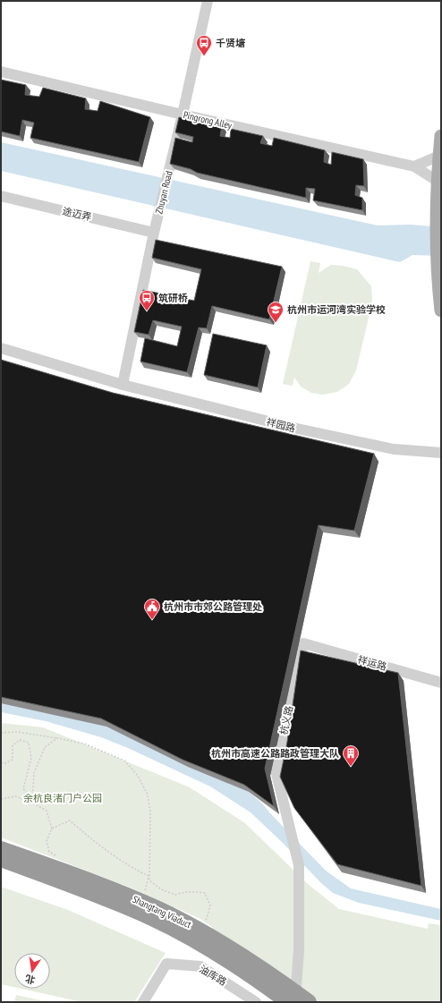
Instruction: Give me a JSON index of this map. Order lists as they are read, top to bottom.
{
  "streets": {
    "highway": ["Shangtang Viaduct"],
    "street": [
      "Pingrong Alley",
      "Zhuyan Road",
      "途迈弄",
      "祥园路",
      "祥运路",
      "杭义路",
      "油库路"
    ]
  },
  "crossings": [
    ["Pingrong Alley", "Zhuyan Road"],
    ["Zhuyan Road", "途迈弄"],
    ["Zhuyan Road", "祥园路"],
    ["祥运路", "杭义路"]
  ],
  "parks": ["余杭良渚门户公园"],
  "places": {
    "bus stop": ["千贤塘", "筑研桥"],
    "school or university": ["杭州市运河湾实验学校"],
    "public building": ["杭州市市郊公路管理处"],
    "building": ["杭州市高速公路路政管理大队"]
  },
  "north": "bottom"
}
